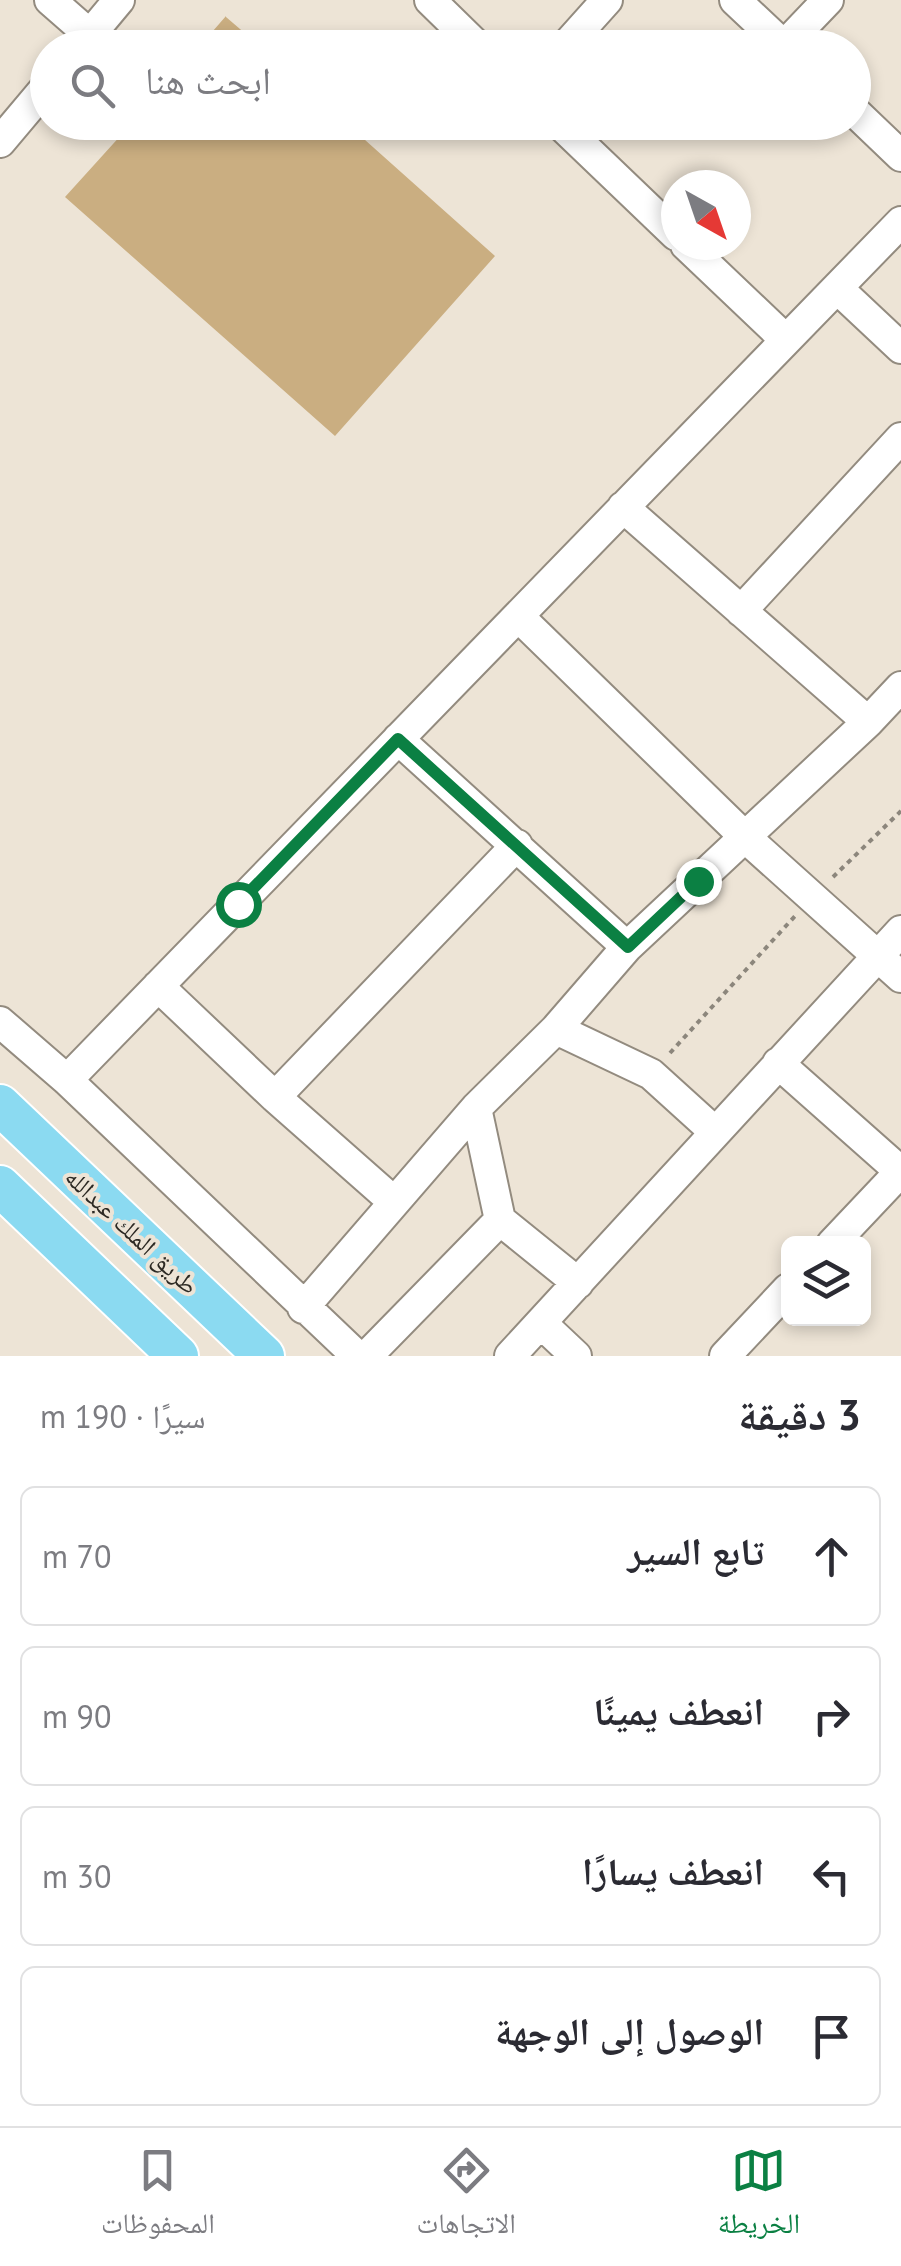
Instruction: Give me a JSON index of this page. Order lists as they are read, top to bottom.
{
  "streets": {
    "main road": ["طريق الملك عبدالله"]
  },
  "north": "bottom right",
  "page": {
    "search": "ابحث هنا",
    "heading": ["3 دقيقة", "سيرًا · 190 m"],
    "list": [
      ["تابع السير", "70 m"],
      ["انعطف يمينًا", "90 m"],
      ["انعطف يسارًا", "30 m"],
      "الوصول إلى الوجهة"
    ],
    "nav": ["الخريطة", "الاتجاهات", "المحفوظات"]
  }
}
